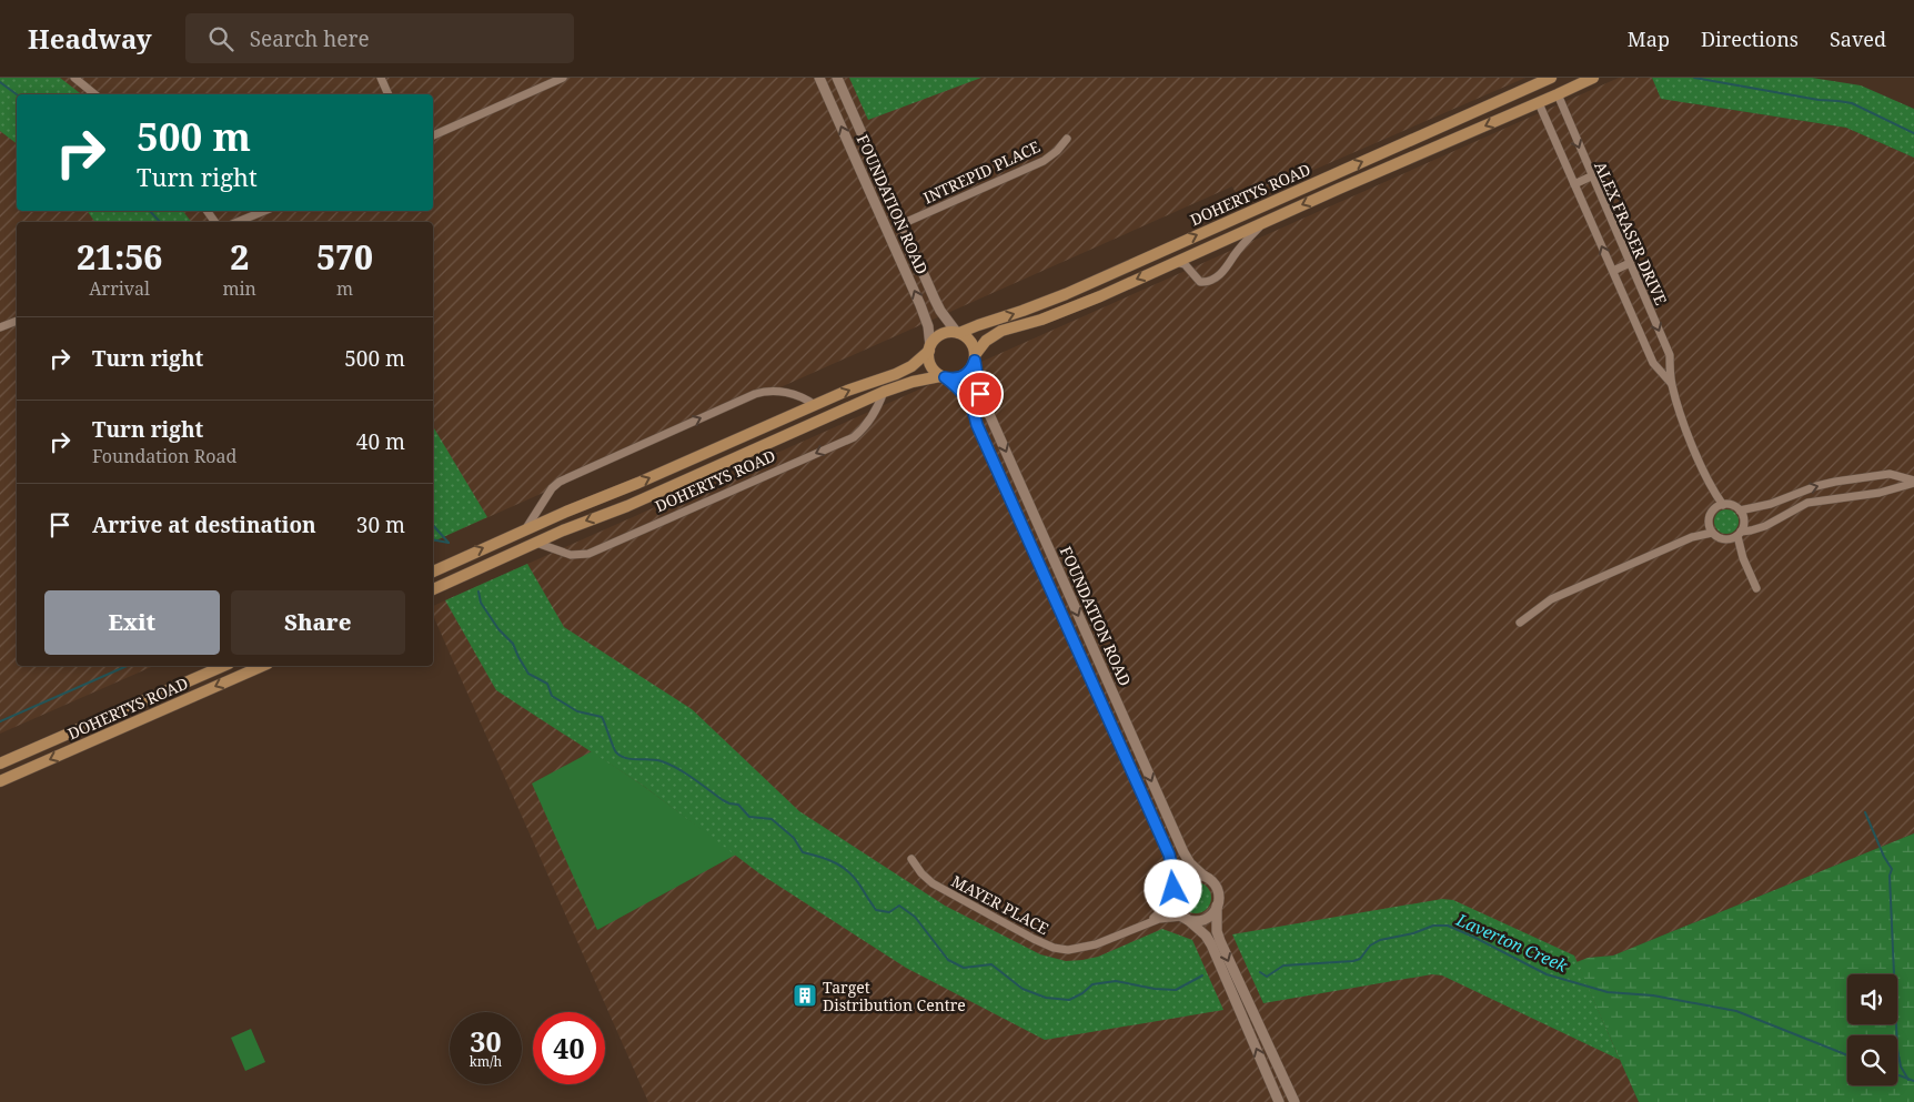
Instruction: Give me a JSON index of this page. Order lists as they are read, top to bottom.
{
  "streets": {
    "main road": ["DOHERTYS ROAD"],
    "street": [
      "INTREPID PLACE",
      "FOUNDATION ROAD",
      "ALEX FRASER DRIVE",
      "MAYER PLACE"
    ]
  },
  "crossings": [
    ["INTREPID PLACE", "FOUNDATION ROAD"],
    ["DOHERTYS ROAD", "FOUNDATION ROAD"],
    ["DOHERTYS ROAD", "ALEX FRASER DRIVE"],
    ["FOUNDATION ROAD", "MAYER PLACE"]
  ],
  "water": ["Laverton Creek"],
  "places": {
    "building": ["Target Distribution Centre"]
  },
  "page": {
    "header": "Headway",
    "search": "Search here",
    "nav": ["Map", "Directions", "Saved"],
    "turn": ["500 m", "Turn right"],
    "eta": [
      "21:56",
      "Arrival",
      "2",
      "min",
      "570",
      "m"
    ],
    "list": [
      {
        "name": "Turn right",
        "value": "500 m"
      },
      {
        "name": "Turn right",
        "note": "Foundation Road",
        "value": "40 m"
      },
      {
        "name": "Arrive at destination",
        "value": "30 m"
      }
    ],
    "buttons": ["Exit", "Share"],
    "speed": "30 km/h",
    "limit": "40"
  }
}
